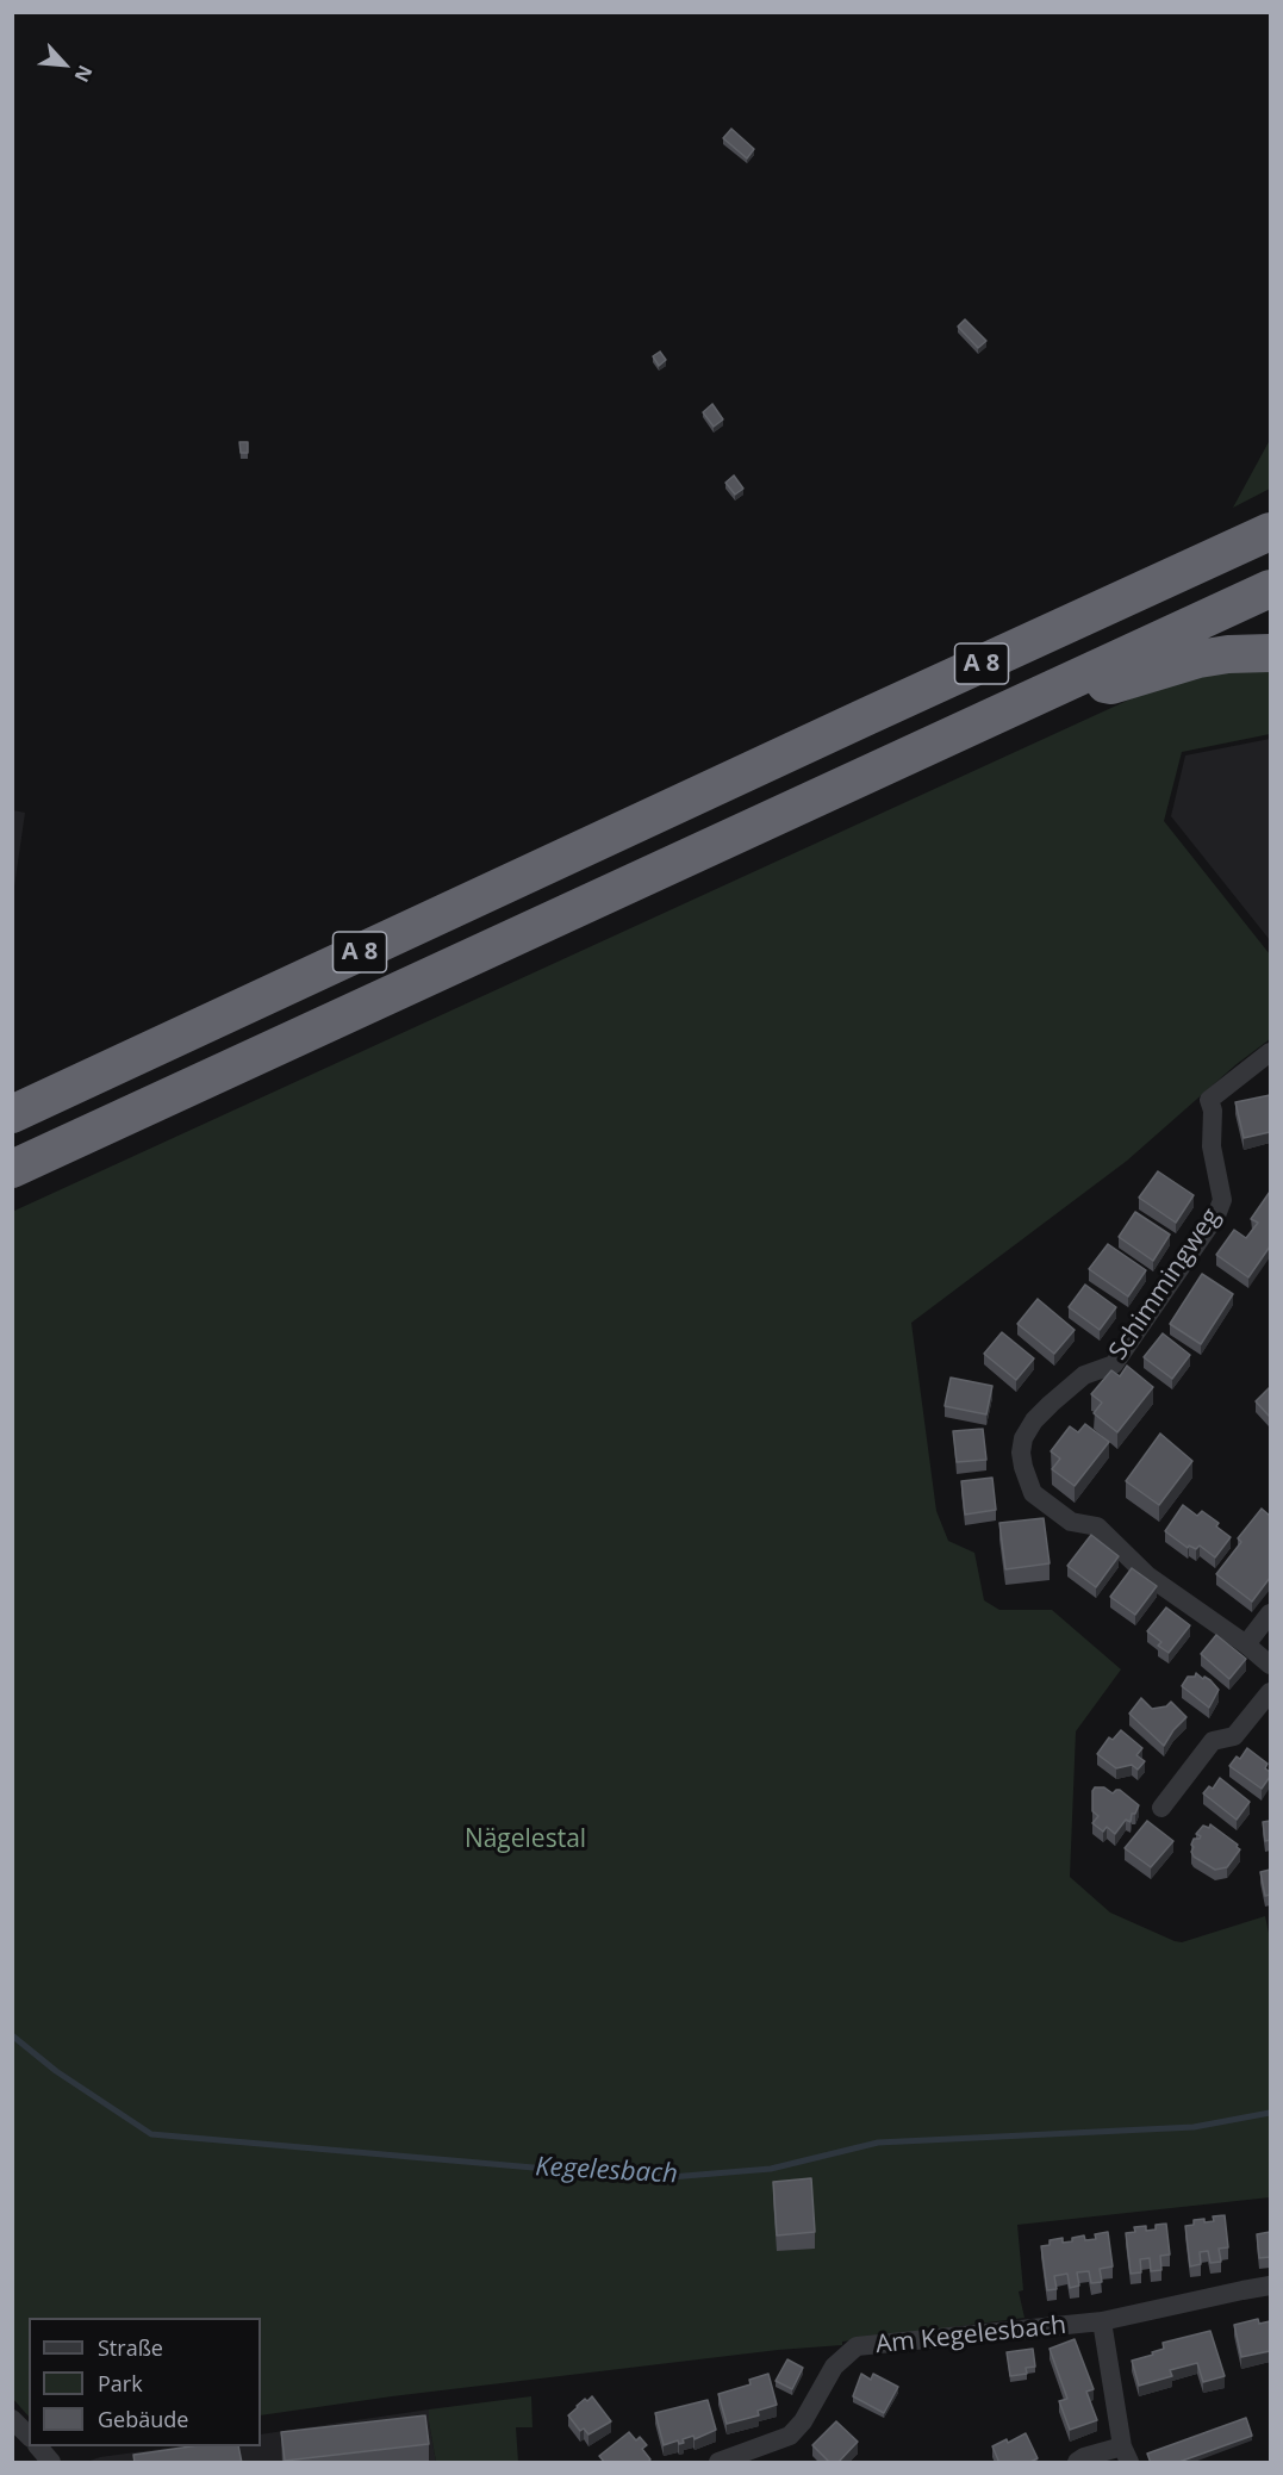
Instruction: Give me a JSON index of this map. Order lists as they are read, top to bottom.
{
  "streets": {
    "highway": ["A 8"],
    "street": ["Schimmingweg", "Am Kegelesbach"]
  },
  "water": ["Kegelesbach"],
  "parks": ["Nägelestal"],
  "legend": ["Straße", "Park", "Gebäude"],
  "north": "bottom right"
}
